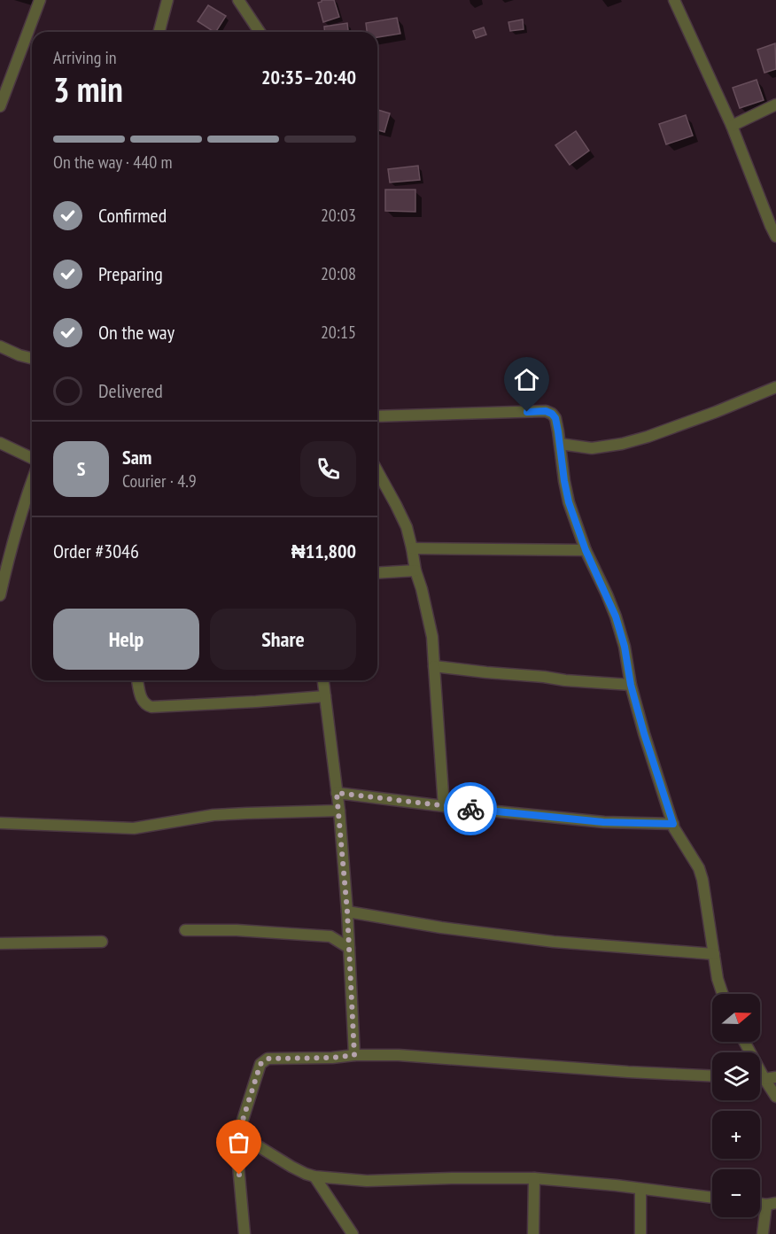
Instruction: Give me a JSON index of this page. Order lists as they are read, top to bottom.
{
  "north": "right",
  "page": {
    "heading": ["3 min", "Arriving in", "20:35–20:40"],
    "panel": [
      "Sam",
      "Courier · 4.9",
      "Order #3046",
      "₦11,800"
    ],
    "bar": "On the way · 440 m",
    "list": [
      ["Confirmed", "20:03"],
      ["Preparing", "20:08"],
      ["On the way", "20:15"],
      "Delivered"
    ],
    "round": "S",
    "buttons": ["Help", "Share"],
    "map_buttons": ["+", "−"]
  }
}
